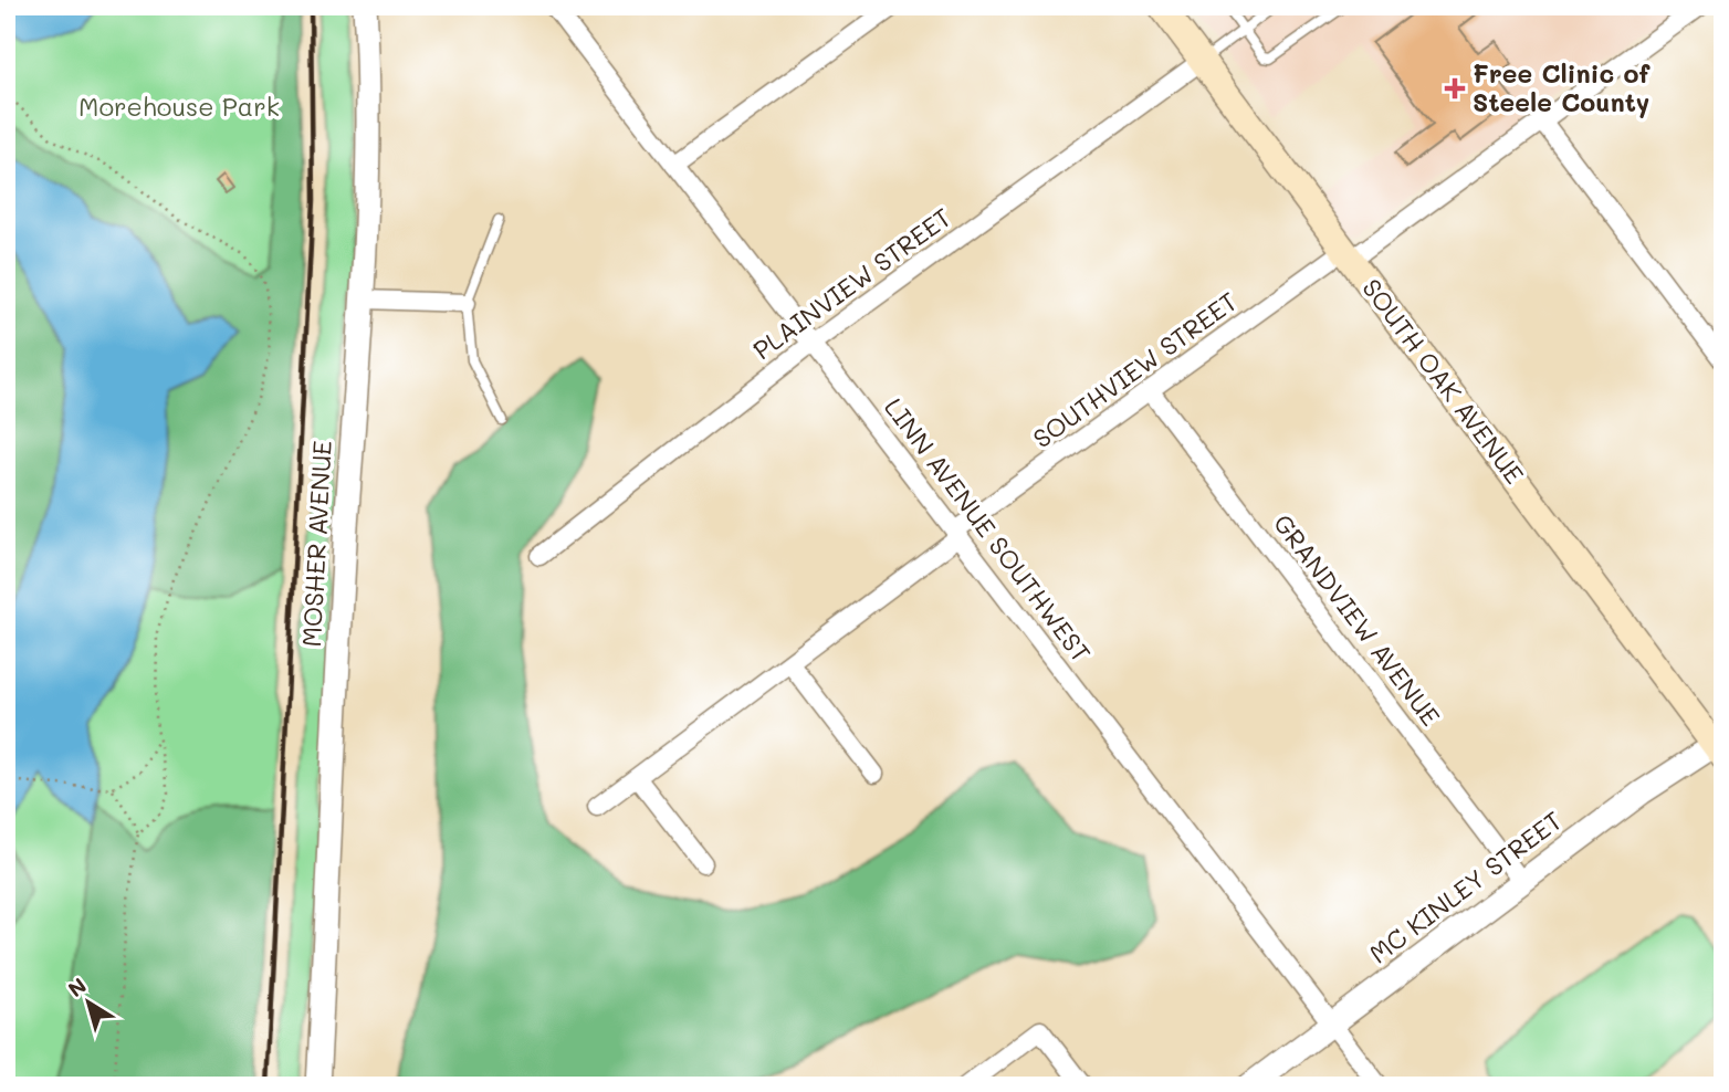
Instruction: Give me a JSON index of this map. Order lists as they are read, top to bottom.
{
  "streets": {
    "main road": ["SOUTH OAK AVENUE"],
    "street": [
      "PLAINVIEW STREET",
      "SOUTHVIEW STREET",
      "LINN AVENUE SOUTHWEST",
      "MOSHER AVENUE",
      "GRANDVIEW AVENUE",
      "MC KINLEY STREET"
    ]
  },
  "crossings": [
    ["PLAINVIEW STREET", "SOUTH OAK AVENUE"],
    ["PLAINVIEW STREET", "LINN AVENUE SOUTHWEST"],
    ["SOUTHVIEW STREET", "SOUTH OAK AVENUE"],
    ["SOUTHVIEW STREET", "LINN AVENUE SOUTHWEST"],
    ["SOUTHVIEW STREET", "GRANDVIEW AVENUE"],
    ["SOUTH OAK AVENUE", "MC KINLEY STREET"],
    ["LINN AVENUE SOUTHWEST", "MC KINLEY STREET"],
    ["GRANDVIEW AVENUE", "MC KINLEY STREET"]
  ],
  "parks": ["Morehouse Park"],
  "places": {
    "health": ["Free Clinic of Steele County"]
  },
  "north": "top left"
}
